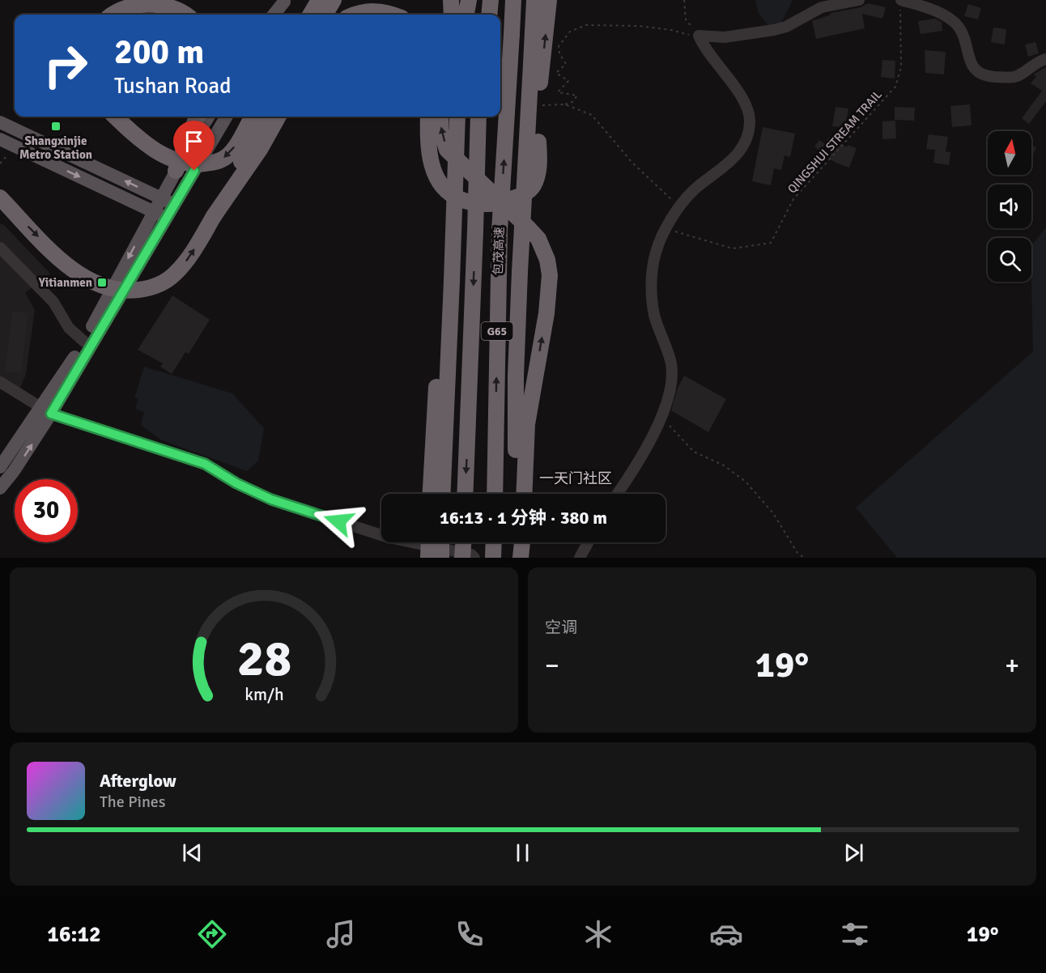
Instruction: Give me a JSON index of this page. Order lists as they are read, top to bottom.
{
  "streets": {
    "highway": ["包茂高速", "G65"],
    "path": ["QINGSHUI STREAM TRAIL"]
  },
  "districts": ["一天门社区"],
  "places": {
    "transit": ["Shangxinjie Metro Station", "Yitianmen"]
  },
  "north": "top",
  "page": {
    "turn": ["200 m", "Tushan Road"],
    "limit": "30",
    "trip": "16:13 · 1 分钟 · 380 m",
    "tile": "空调",
    "heat": ["−", "19°", "+"],
    "song": ["Afterglow", "The Pines"],
    "tabs": ["16:12", "19°"],
    "gauge": ["28", "km/h"]
  }
}
